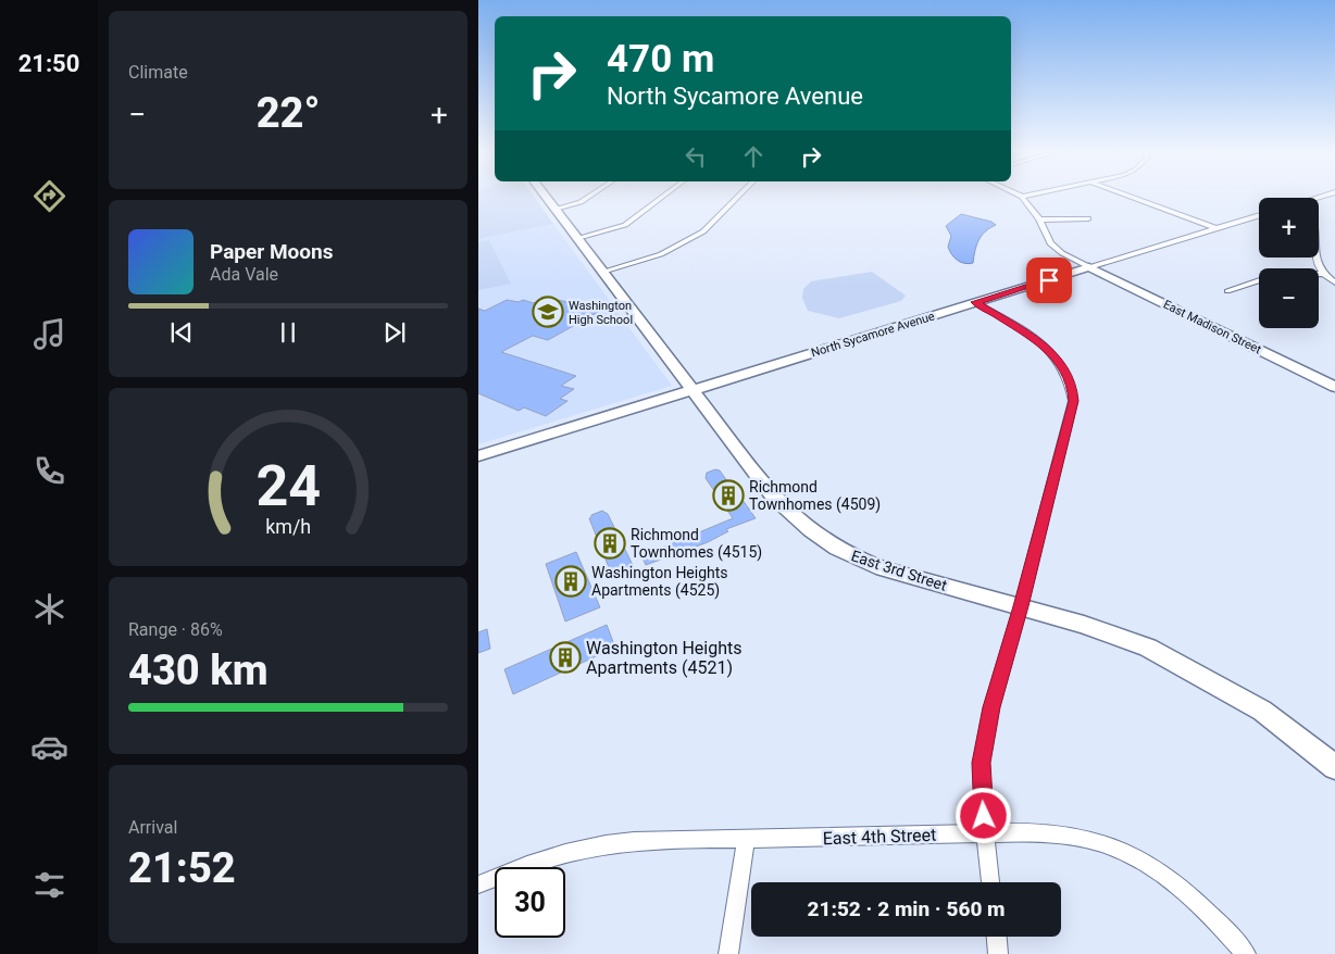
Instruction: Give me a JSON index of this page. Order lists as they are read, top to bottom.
{
  "streets": {
    "street": [
      "East Madison Street",
      "North Sycamore Avenue",
      "East 3rd Street",
      "East 4th Street"
    ]
  },
  "crossings": [
    ["East Madison Street", "North Sycamore Avenue"],
    ["North Sycamore Avenue", "East 3rd Street"]
  ],
  "places": {
    "school or university": ["Washington High School"],
    "building": [
      "Richmond Townhomes (4509)",
      "Richmond Townhomes (4515)",
      "Washington Heights Apartments (4525)",
      "Washington Heights Apartments (4521)"
    ]
  },
  "page": {
    "tabs": "21:50",
    "tile": [
      "Climate",
      ["Range · 86%", "430 km"],
      ["Arrival", "21:52"]
    ],
    "turn": ["470 m", "North Sycamore Avenue"],
    "heat": ["−", "22°", "+"],
    "map_buttons": ["+", "−"],
    "song": ["Paper Moons", "Ada Vale"],
    "limit": "30",
    "trip": "21:52 · 2 min · 560 m",
    "gauge": ["24", "km/h"]
  }
}
